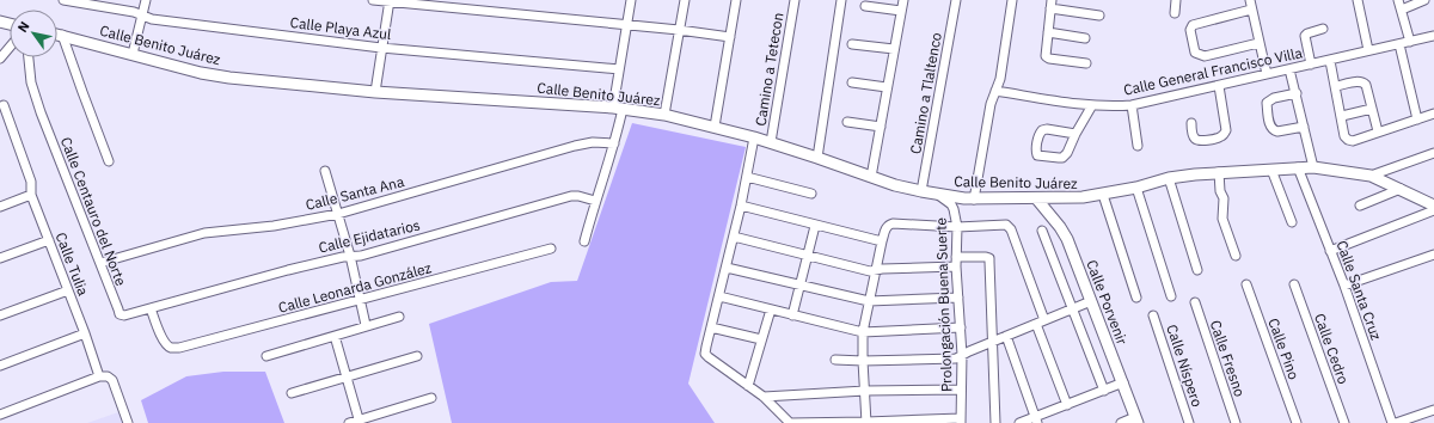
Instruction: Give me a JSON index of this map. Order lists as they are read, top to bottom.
{
  "streets": {
    "street": [
      "Calle Playa Azul",
      "Calle Benito Juárez",
      "Camino a Tetecon",
      "Calle General Francisco Villa",
      "Camino a Tlaltenco",
      "Calle Santa Ana",
      "Calle Centauro del Norte",
      "Calle Ejidatarios",
      "Calle Tulia",
      "Calle Leonarda González",
      "Calle Santa Cruz",
      "Calle Porvenir",
      "Prolongación Buena Suerte",
      "Calle Pino",
      "Calle Cedro",
      "Calle Fresno",
      "Calle Níspero"
    ]
  },
  "crossings": [
    ["Calle Benito Juárez", "Camino a Tetecon"],
    ["Calle Benito Juárez", "Camino a Tlaltenco"],
    ["Calle Benito Juárez", "Calle Santa Cruz"],
    ["Calle Benito Juárez", "Calle Porvenir"],
    ["Calle Benito Juárez", "Prolongación Buena Suerte"],
    ["Calle Santa Ana", "Calle Centauro del Norte"],
    ["Calle Centauro del Norte", "Calle Ejidatarios"],
    ["Calle Centauro del Norte", "Calle Leonarda González"],
    ["Calle Ejidatarios", "Calle Leonarda González"]
  ],
  "north": "top left"
}
